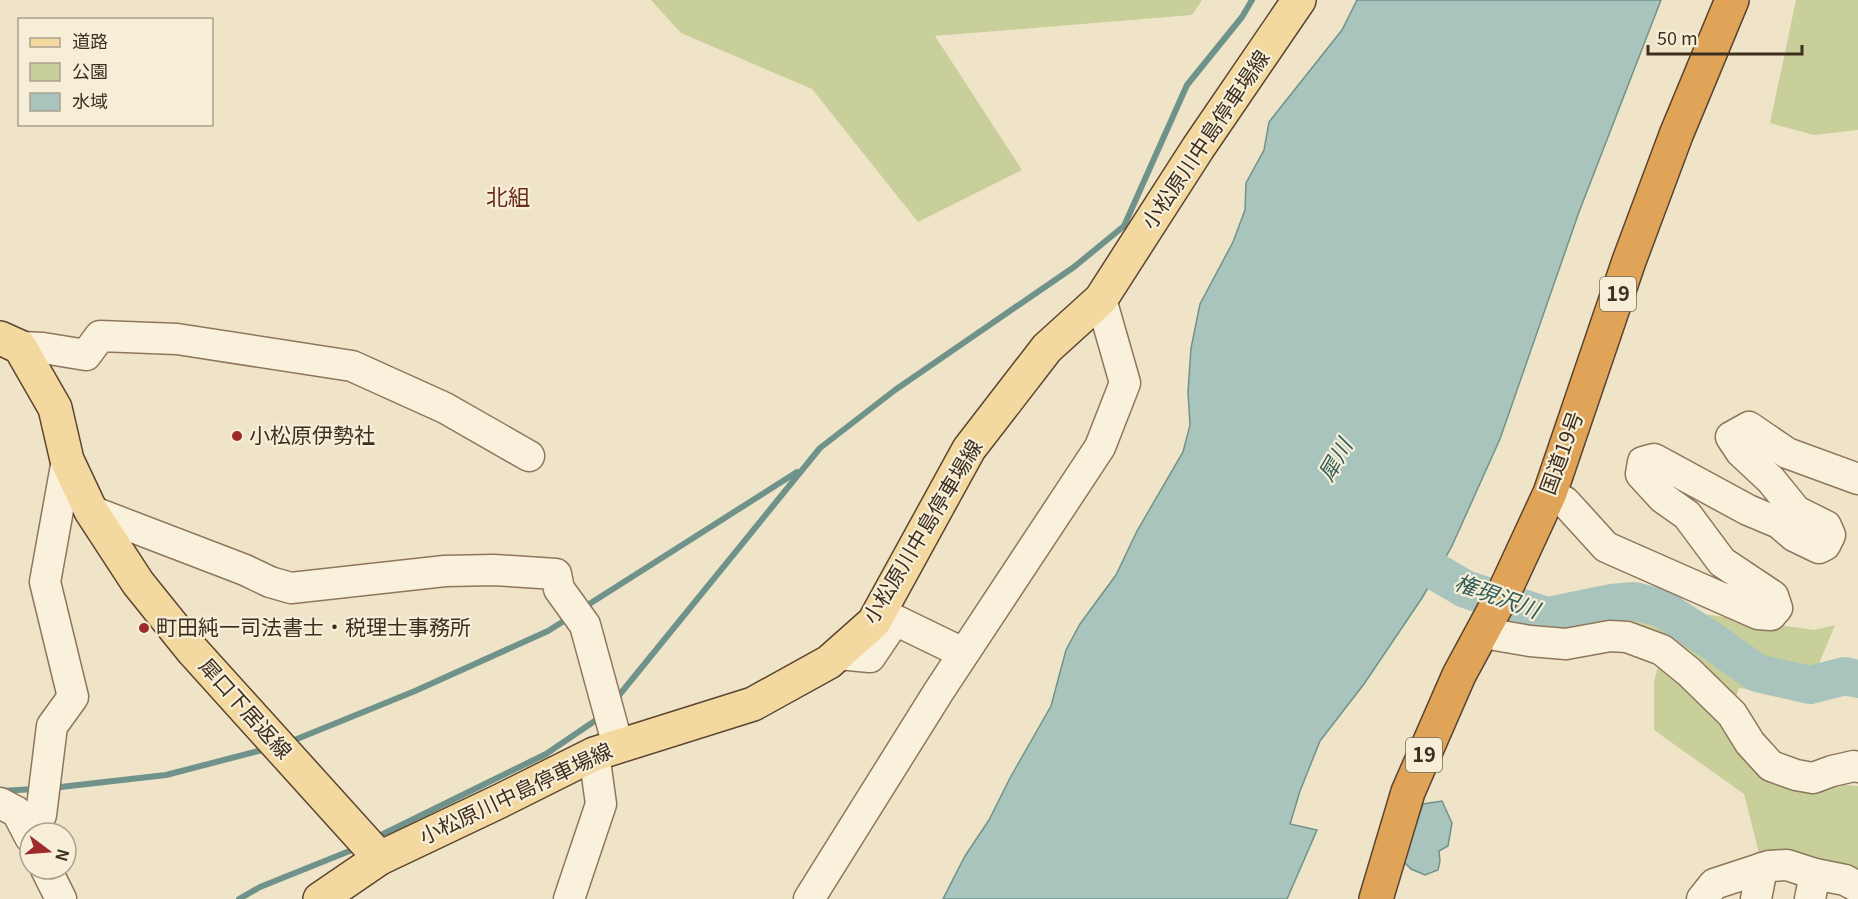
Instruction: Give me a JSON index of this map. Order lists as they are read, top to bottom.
{
  "streets": {
    "highway": ["19", "国道19号"],
    "main road": ["小松原川中島停車場線", "犀口下居返線"]
  },
  "crossings": [
    ["小松原川中島停車場線", "犀口下居返線"]
  ],
  "districts": ["北組"],
  "water": ["犀川", "権現沢川"],
  "places": ["小松原伊勢社", "町田純一司法書士・税理士事務所"],
  "legend": ["道路", "公園", "水域"],
  "scale_bar": "50 m",
  "north": "right"
}
